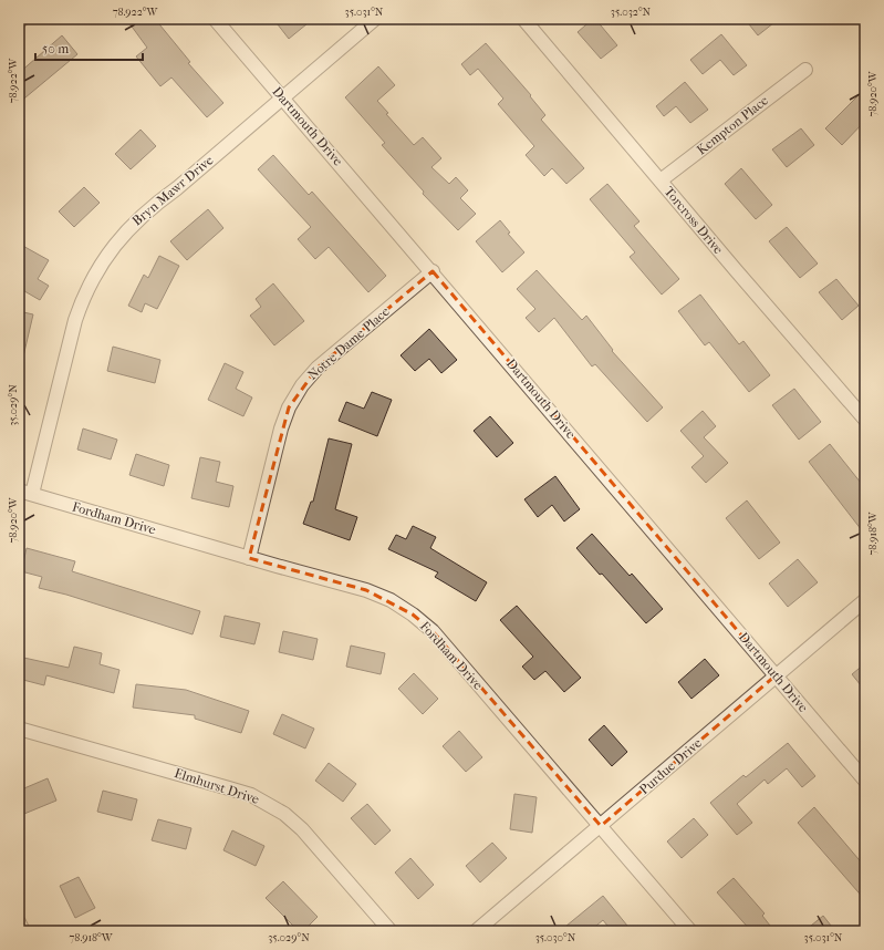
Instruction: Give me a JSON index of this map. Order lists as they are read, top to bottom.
{
  "streets": {
    "street": [
      "Kempton Place",
      "Dartmouth Drive",
      "Bryn Mawr Drive",
      "Torcross Drive",
      "Notre Dame Place",
      "Fordham Drive",
      "Purdue Drive",
      "Elmhurst Drive"
    ]
  },
  "crossings": [
    ["Kempton Place", "Torcross Drive"],
    ["Dartmouth Drive", "Bryn Mawr Drive"],
    ["Dartmouth Drive", "Notre Dame Place"],
    ["Dartmouth Drive", "Purdue Drive"],
    ["Bryn Mawr Drive", "Fordham Drive"],
    ["Notre Dame Place", "Fordham Drive"],
    ["Fordham Drive", "Purdue Drive"]
  ],
  "scale_bar": "50 m",
  "coordinates": [
    "78.922°W",
    "35.031°N",
    "35.032°N",
    "78.920°W",
    "35.029°N",
    "78.918°W",
    "35.030°N"
  ]
}
